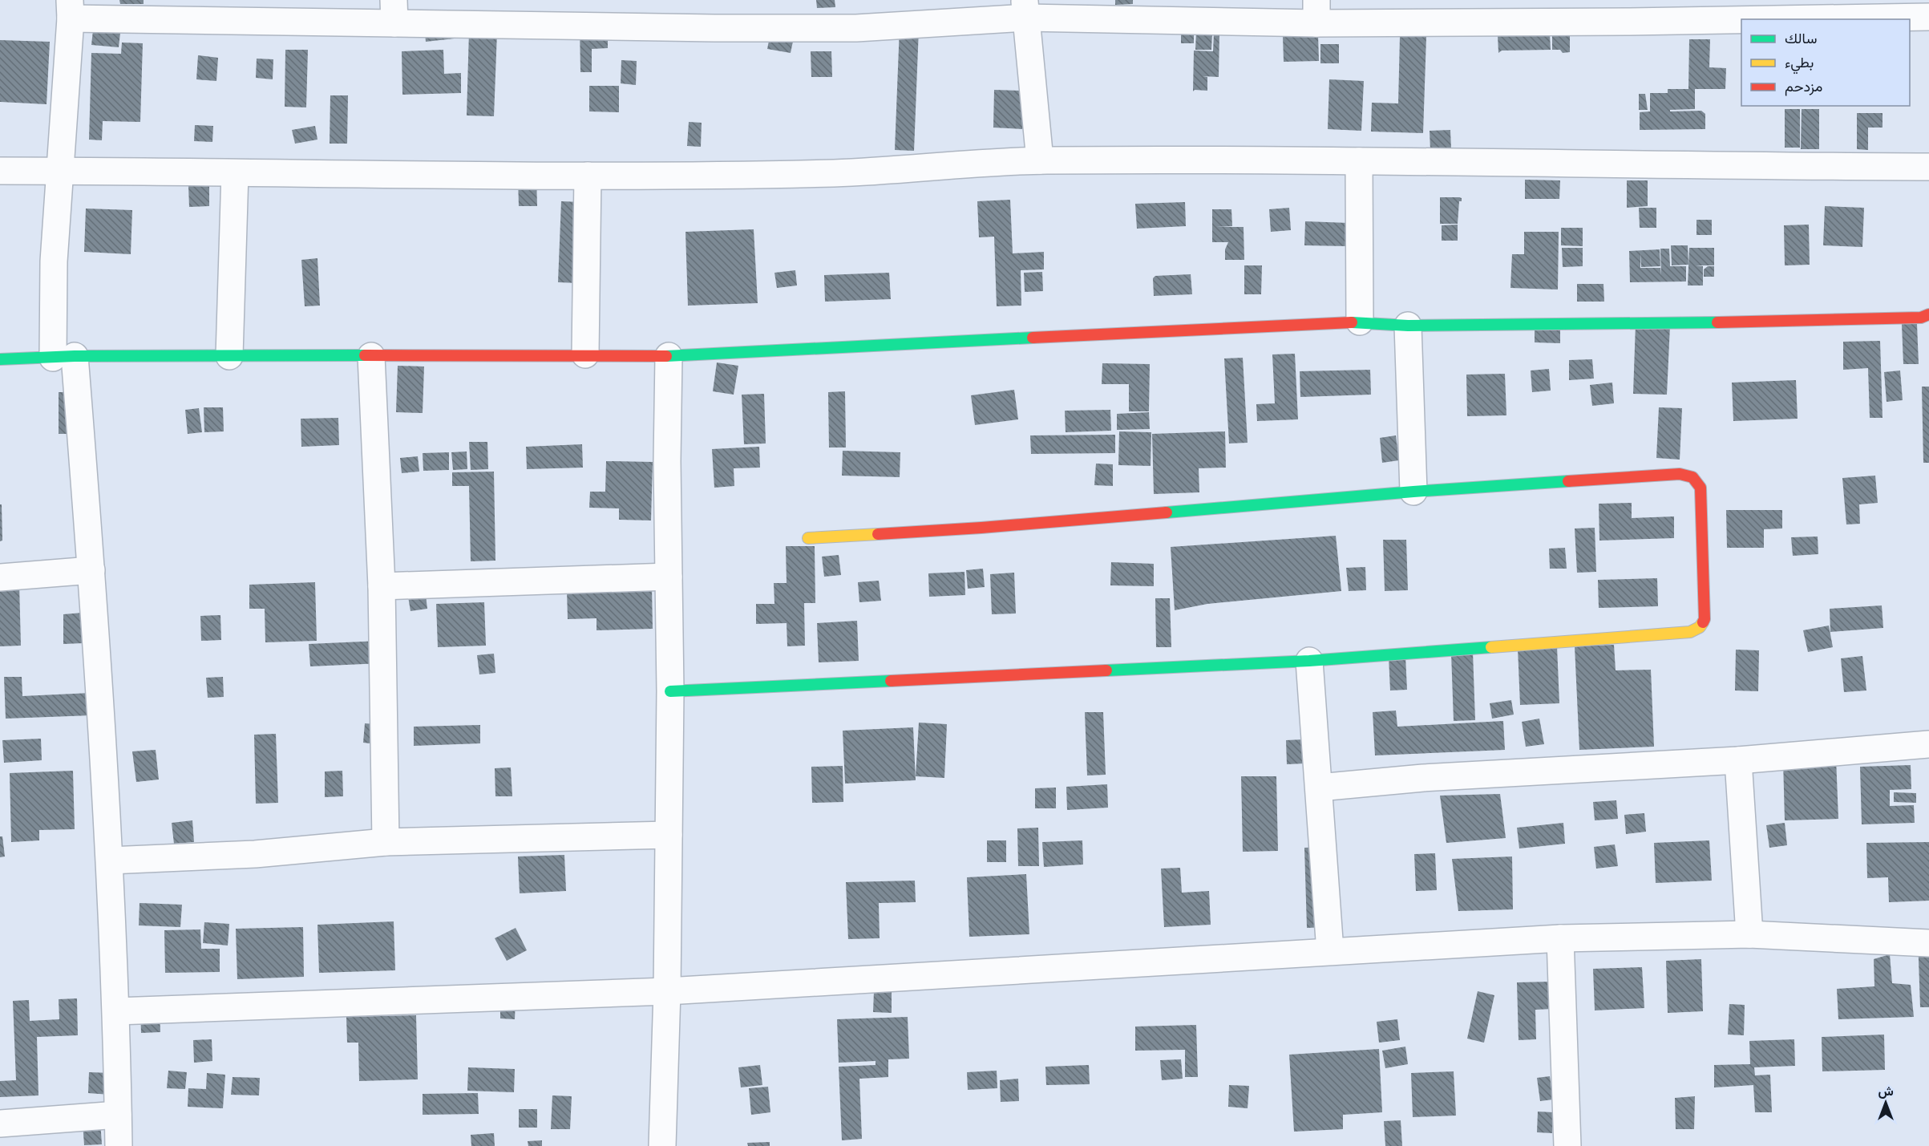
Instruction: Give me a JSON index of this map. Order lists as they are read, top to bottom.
{
  "legend": ["سالك", "بطيء", "مزدحم"],
  "north": "top"
}
